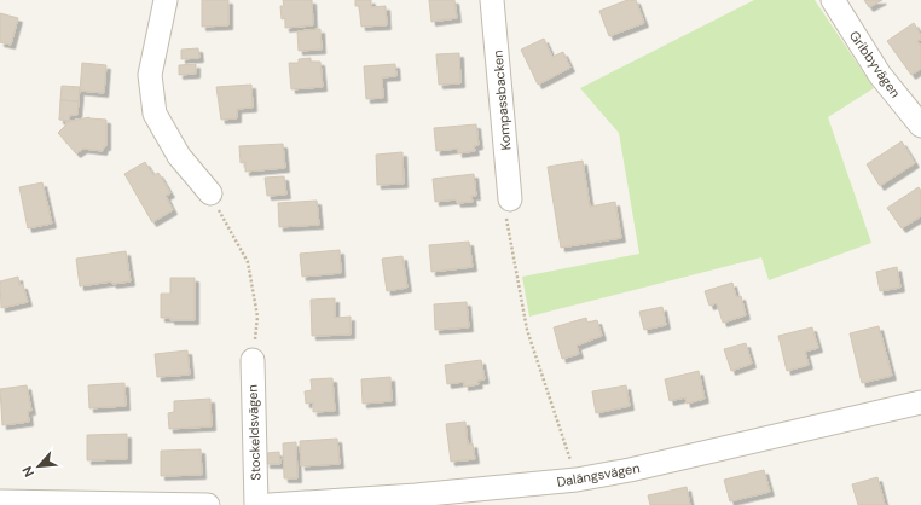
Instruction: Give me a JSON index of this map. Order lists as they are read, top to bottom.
{
  "streets": {
    "street": [
      "Gribbyvägen",
      "Kompassbacken",
      "Stockeldsvägen",
      "Dalängsvägen"
    ]
  },
  "north": "bottom left"
}
